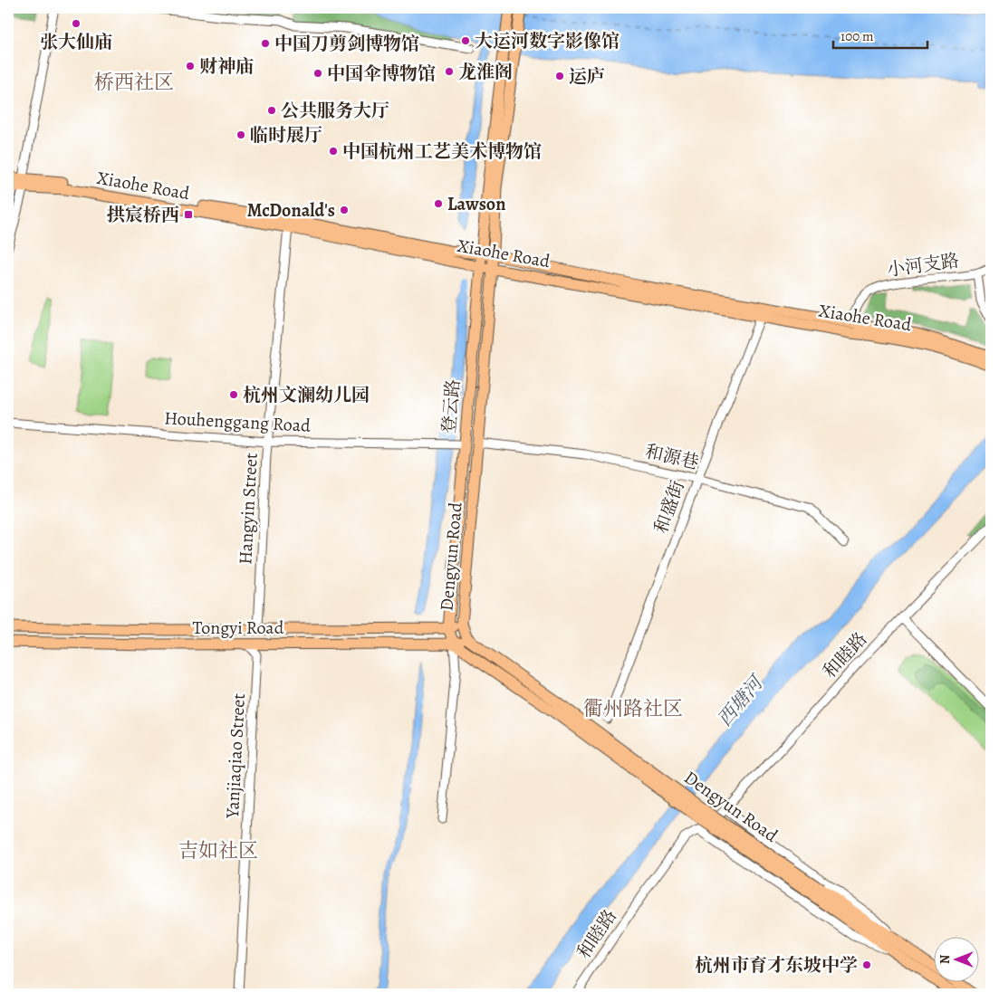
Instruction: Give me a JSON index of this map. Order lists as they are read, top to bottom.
{
  "streets": {
    "main road": [
      "Xiaohe Road",
      "登云路",
      "Dengyun Road",
      "Tongyi Road"
    ],
    "street": [
      "小河支路",
      "Houhenggang Road",
      "和源巷",
      "和盛街",
      "Hangyin Street",
      "和睦路",
      "Yanjiaqiao Street"
    ]
  },
  "crossings": [
    ["Xiaohe Road", "小河支路"],
    ["Xiaohe Road", "登云路"],
    ["Xiaohe Road", "和盛街"],
    ["Xiaohe Road", "Hangyin Street"],
    ["Xiaohe Road", "Dengyun Road"],
    ["登云路", "Houhenggang Road"],
    ["登云路", "Dengyun Road"],
    ["登云路", "Tongyi Road"],
    ["Houhenggang Road", "Hangyin Street"],
    ["和源巷", "和盛街"],
    ["和源巷", "Dengyun Road"],
    ["Hangyin Street", "Tongyi Road"],
    ["Dengyun Road", "Tongyi Road"]
  ],
  "districts": ["桥西社区", "衢州路社区", "吉如社区"],
  "water": ["西塘河"],
  "places": {
    "other": [
      "张大仙庙",
      "大运河数字影像馆",
      "中国刀剪剑博物馆",
      "财神庙",
      "龙淮阁",
      "中国伞博物馆",
      "运庐",
      "公共服务大厅",
      "临时展厅",
      "中国杭州工艺美术博物馆",
      "Lawson",
      "McDonald's",
      "杭州文澜幼儿园",
      "杭州市育才东坡中学"
    ],
    "transit": ["拱宸桥西"]
  },
  "scale_bar": "100 m",
  "north": "left"
}
